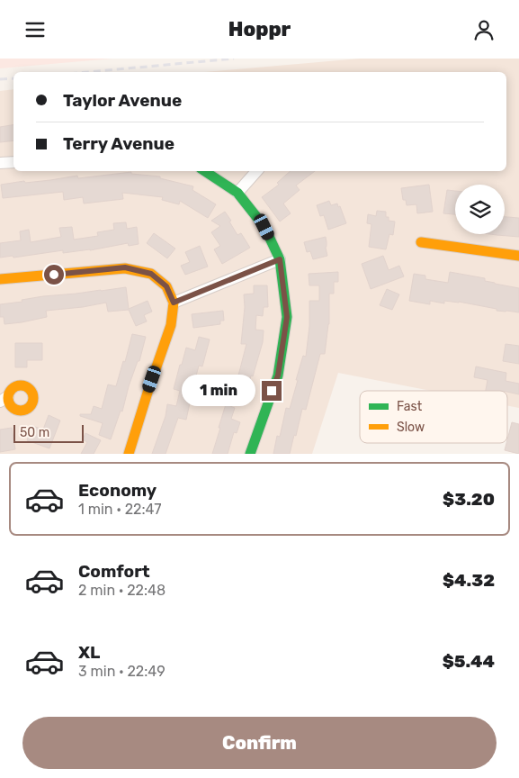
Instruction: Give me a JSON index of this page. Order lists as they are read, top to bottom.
{
  "legend": ["Fast", "Slow"],
  "scale_bar": "50 m",
  "page": {
    "header": "Hoppr",
    "banner": ["Taylor Avenue", "Terry Avenue"],
    "bubble": "1 min",
    "scale": "50 m",
    "list": [
      {
        "name": "Economy",
        "note": "1 min · 22:47",
        "value": "$3.20"
      },
      {
        "name": "Comfort",
        "note": "2 min · 22:48",
        "value": "$4.32"
      },
      {
        "name": "XL",
        "note": "3 min · 22:49",
        "value": "$5.44"
      }
    ],
    "buttons": "Confirm"
  }
}
